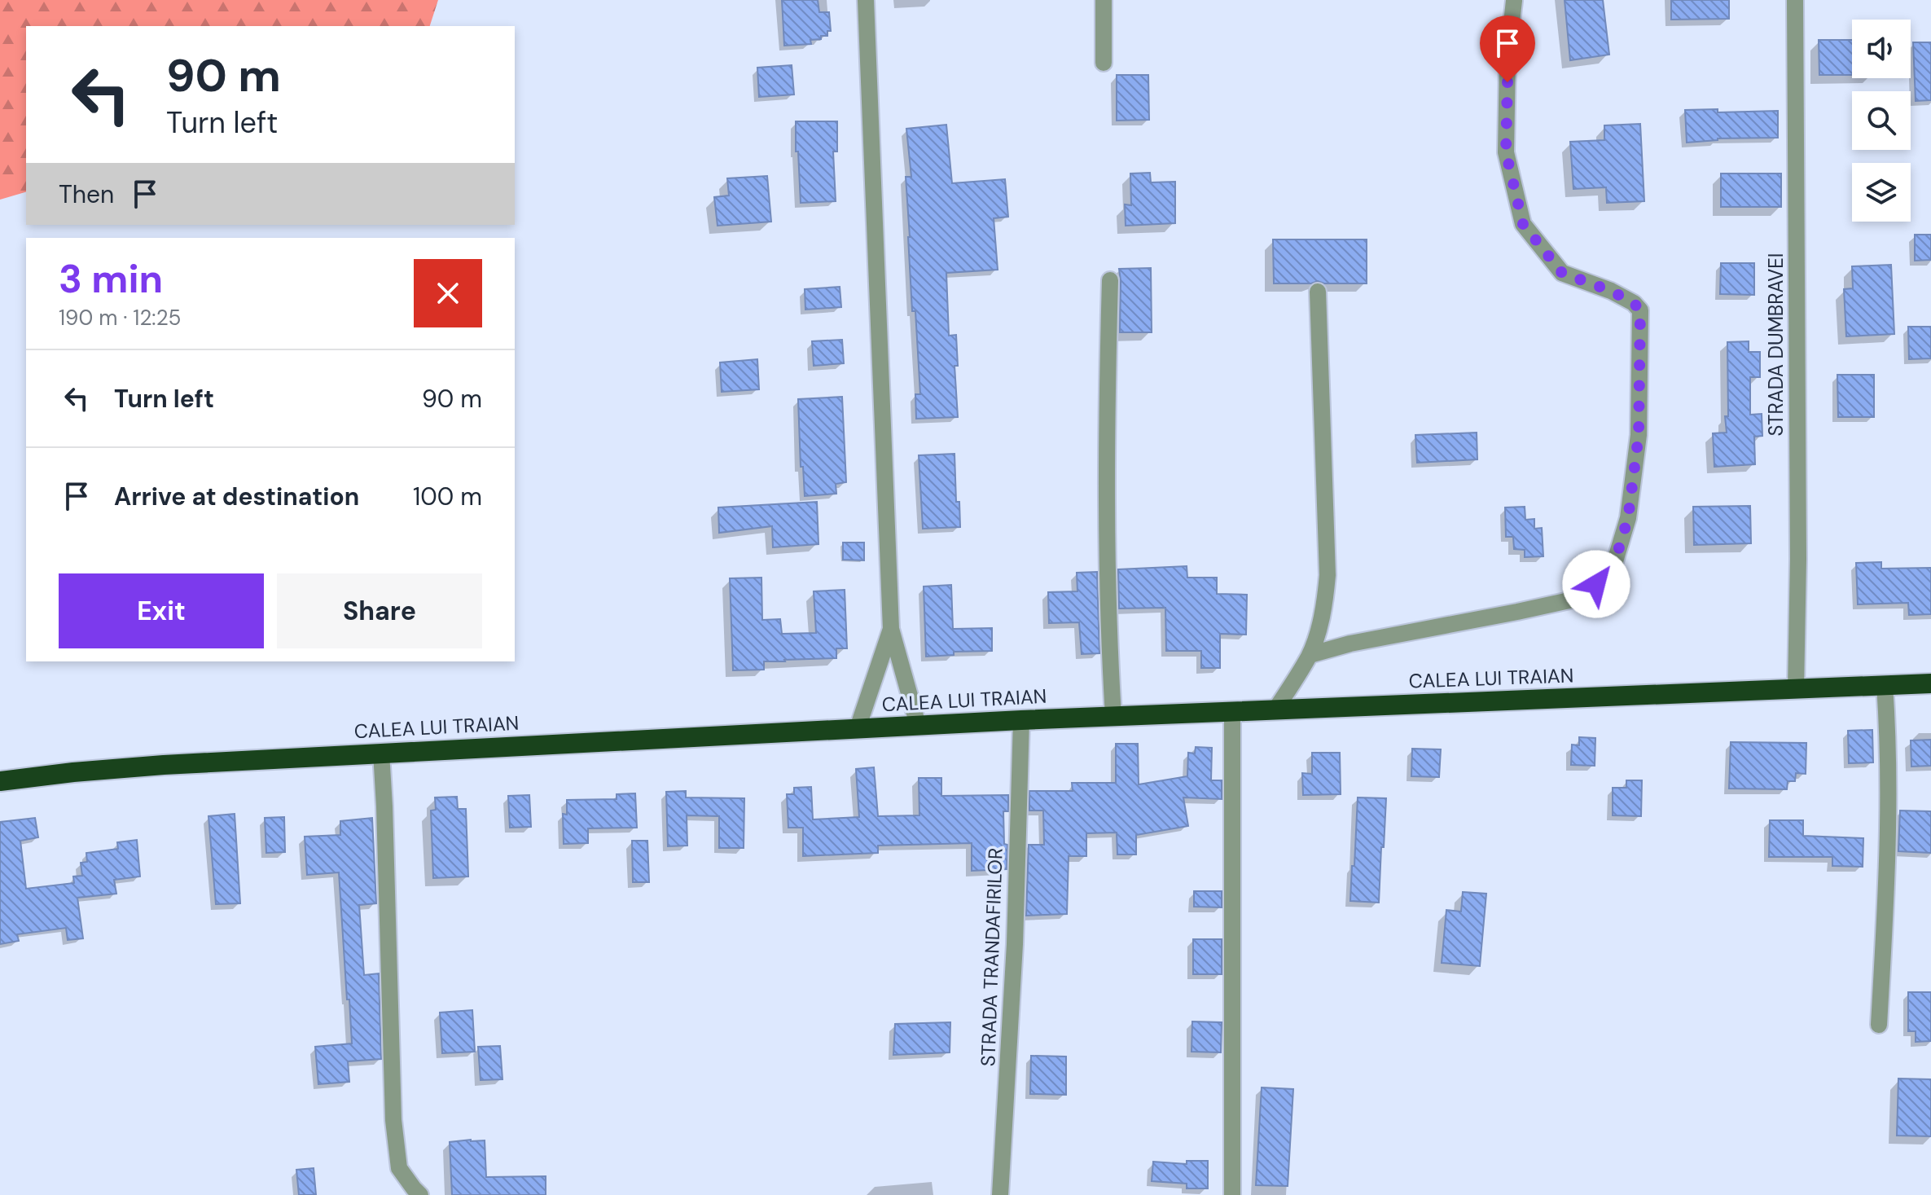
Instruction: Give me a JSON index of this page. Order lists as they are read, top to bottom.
{
  "streets": {
    "highway": ["CALEA LUI TRAIAN"],
    "street": ["STRADA DUMBRAVEI", "STRADA TRANDAFIRILOR"]
  },
  "crossings": [
    ["STRADA DUMBRAVEI", "CALEA LUI TRAIAN"],
    ["CALEA LUI TRAIAN", "STRADA TRANDAFIRILOR"]
  ],
  "page": {
    "turn": ["90 m", "Turn left"],
    "then": "Then",
    "heading": ["3 min", "190 m · 12:25"],
    "list": [
      {
        "name": "Turn left",
        "value": "90 m"
      },
      {
        "name": "Arrive at destination",
        "value": "100 m"
      }
    ],
    "buttons": ["Exit", "Share"]
  }
}
